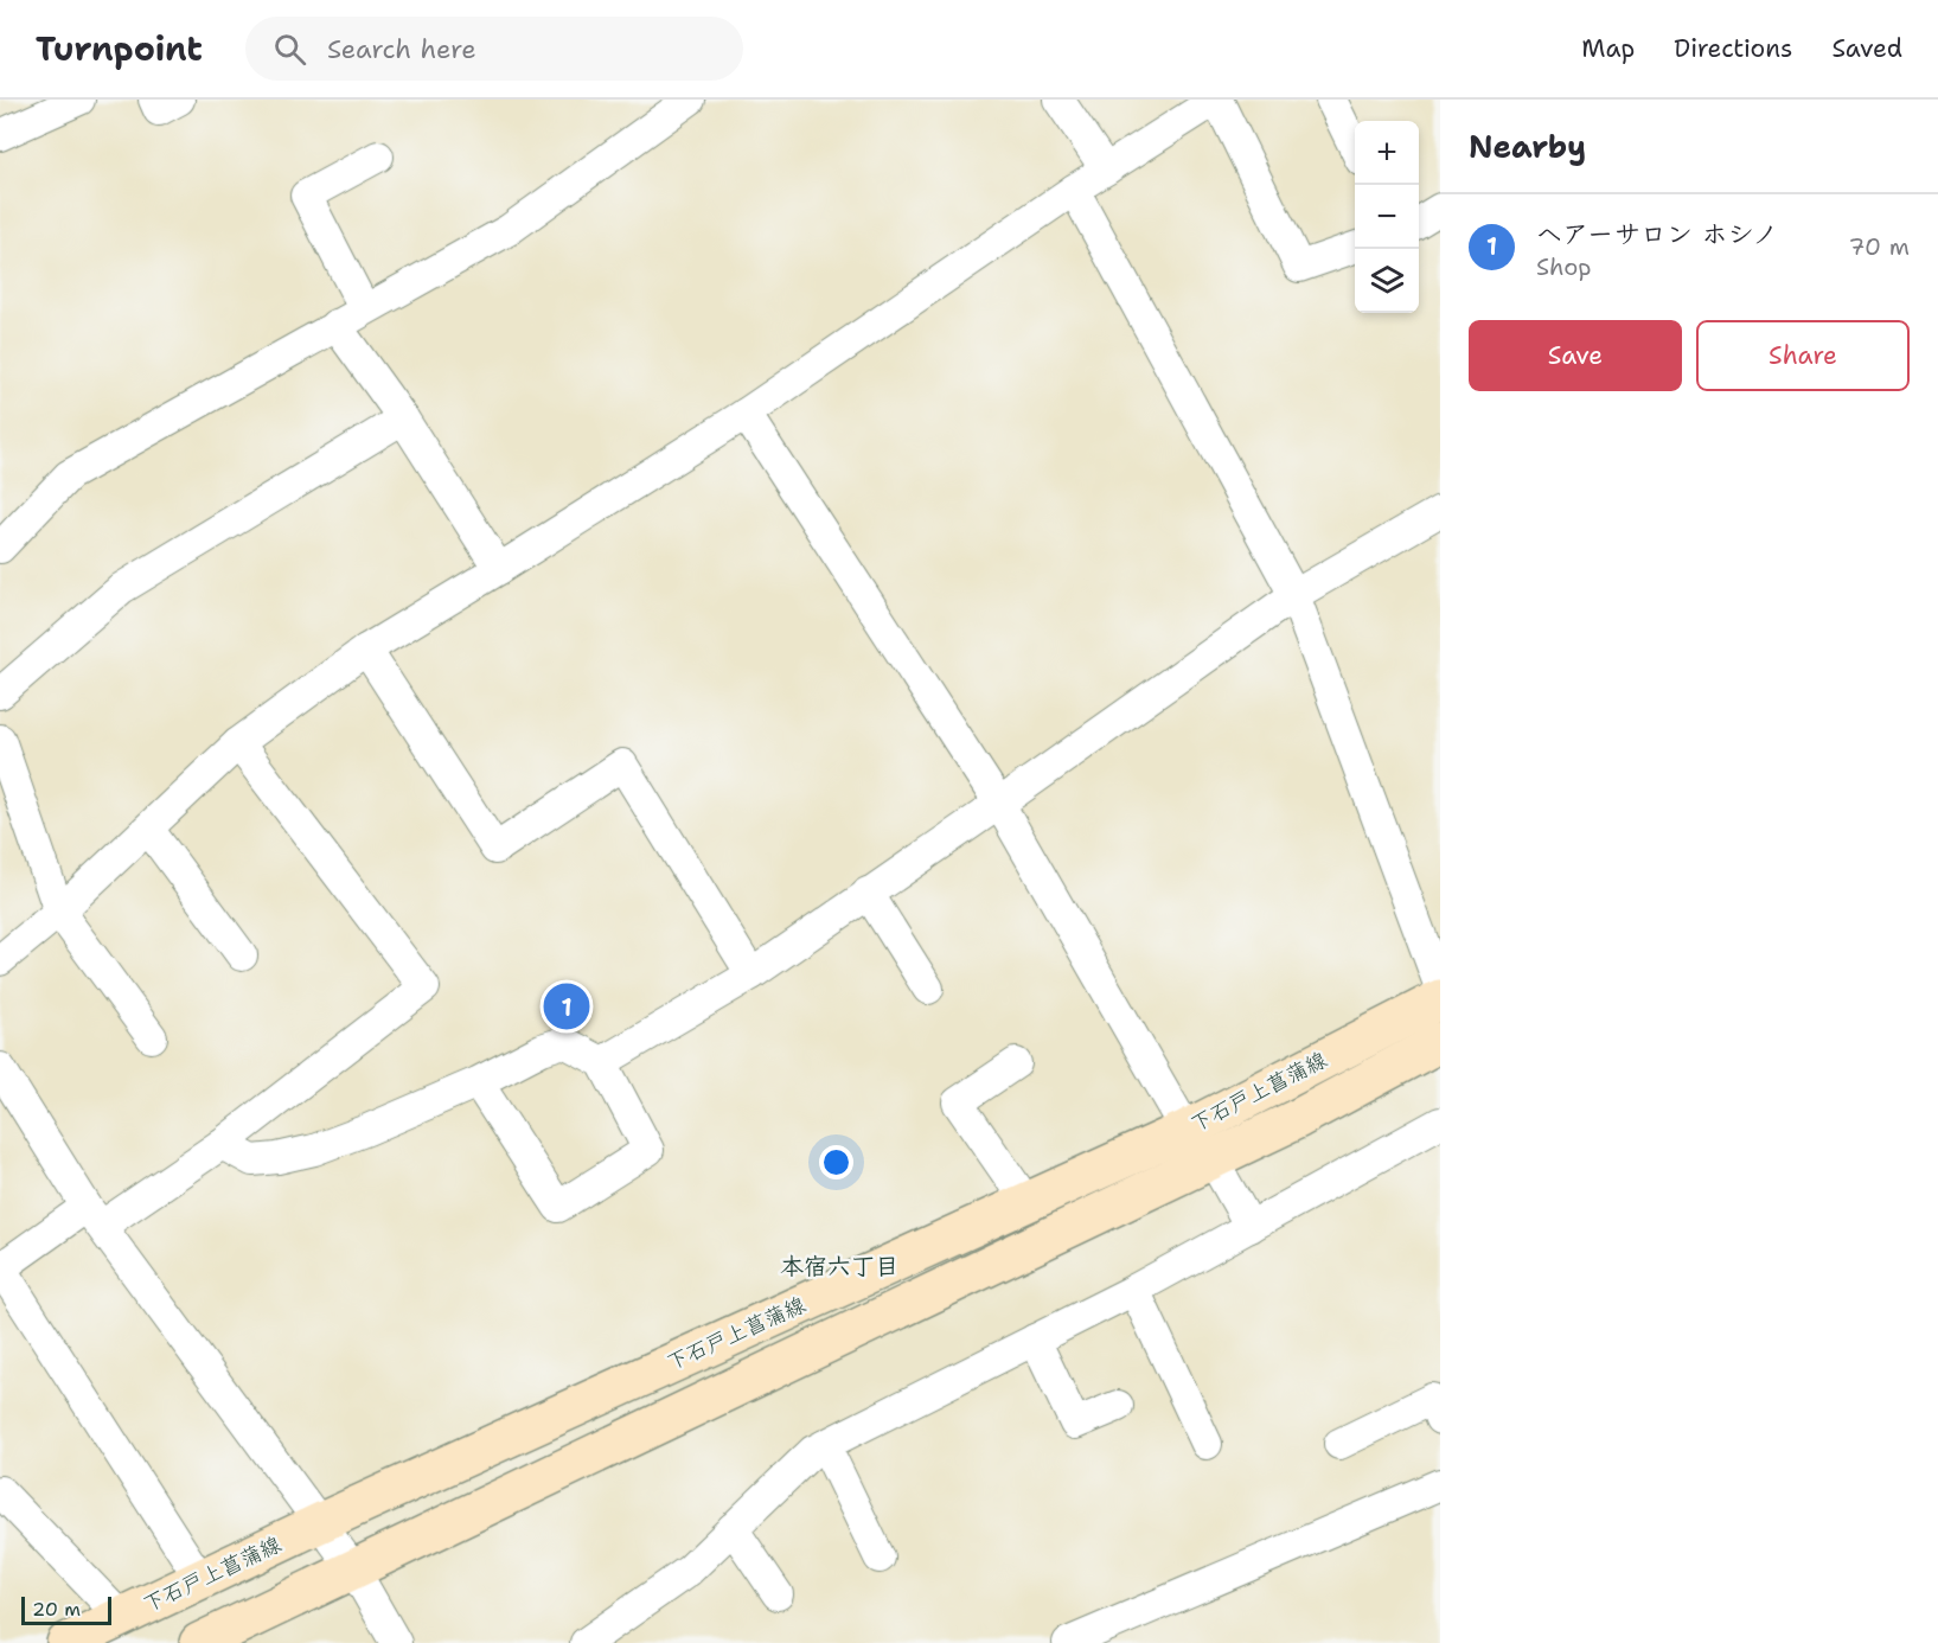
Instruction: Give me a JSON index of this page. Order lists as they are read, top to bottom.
{
  "streets": {
    "main road": ["下石戸上菖蒲線"]
  },
  "districts": ["本宿六丁目"],
  "scale_bar": "20 m",
  "page": {
    "header": "Turnpoint",
    "search": "Search here",
    "nav": ["Map", "Directions", "Saved"],
    "heading": "Nearby",
    "map_buttons": ["+", "−"],
    "list": [
      {
        "mark": "1",
        "name": "ヘアーサロン ホシノ",
        "note": "Shop",
        "value": "70 m"
      }
    ],
    "buttons": ["Save", "Share"],
    "pins": "1",
    "scale": "20 m"
  }
}
